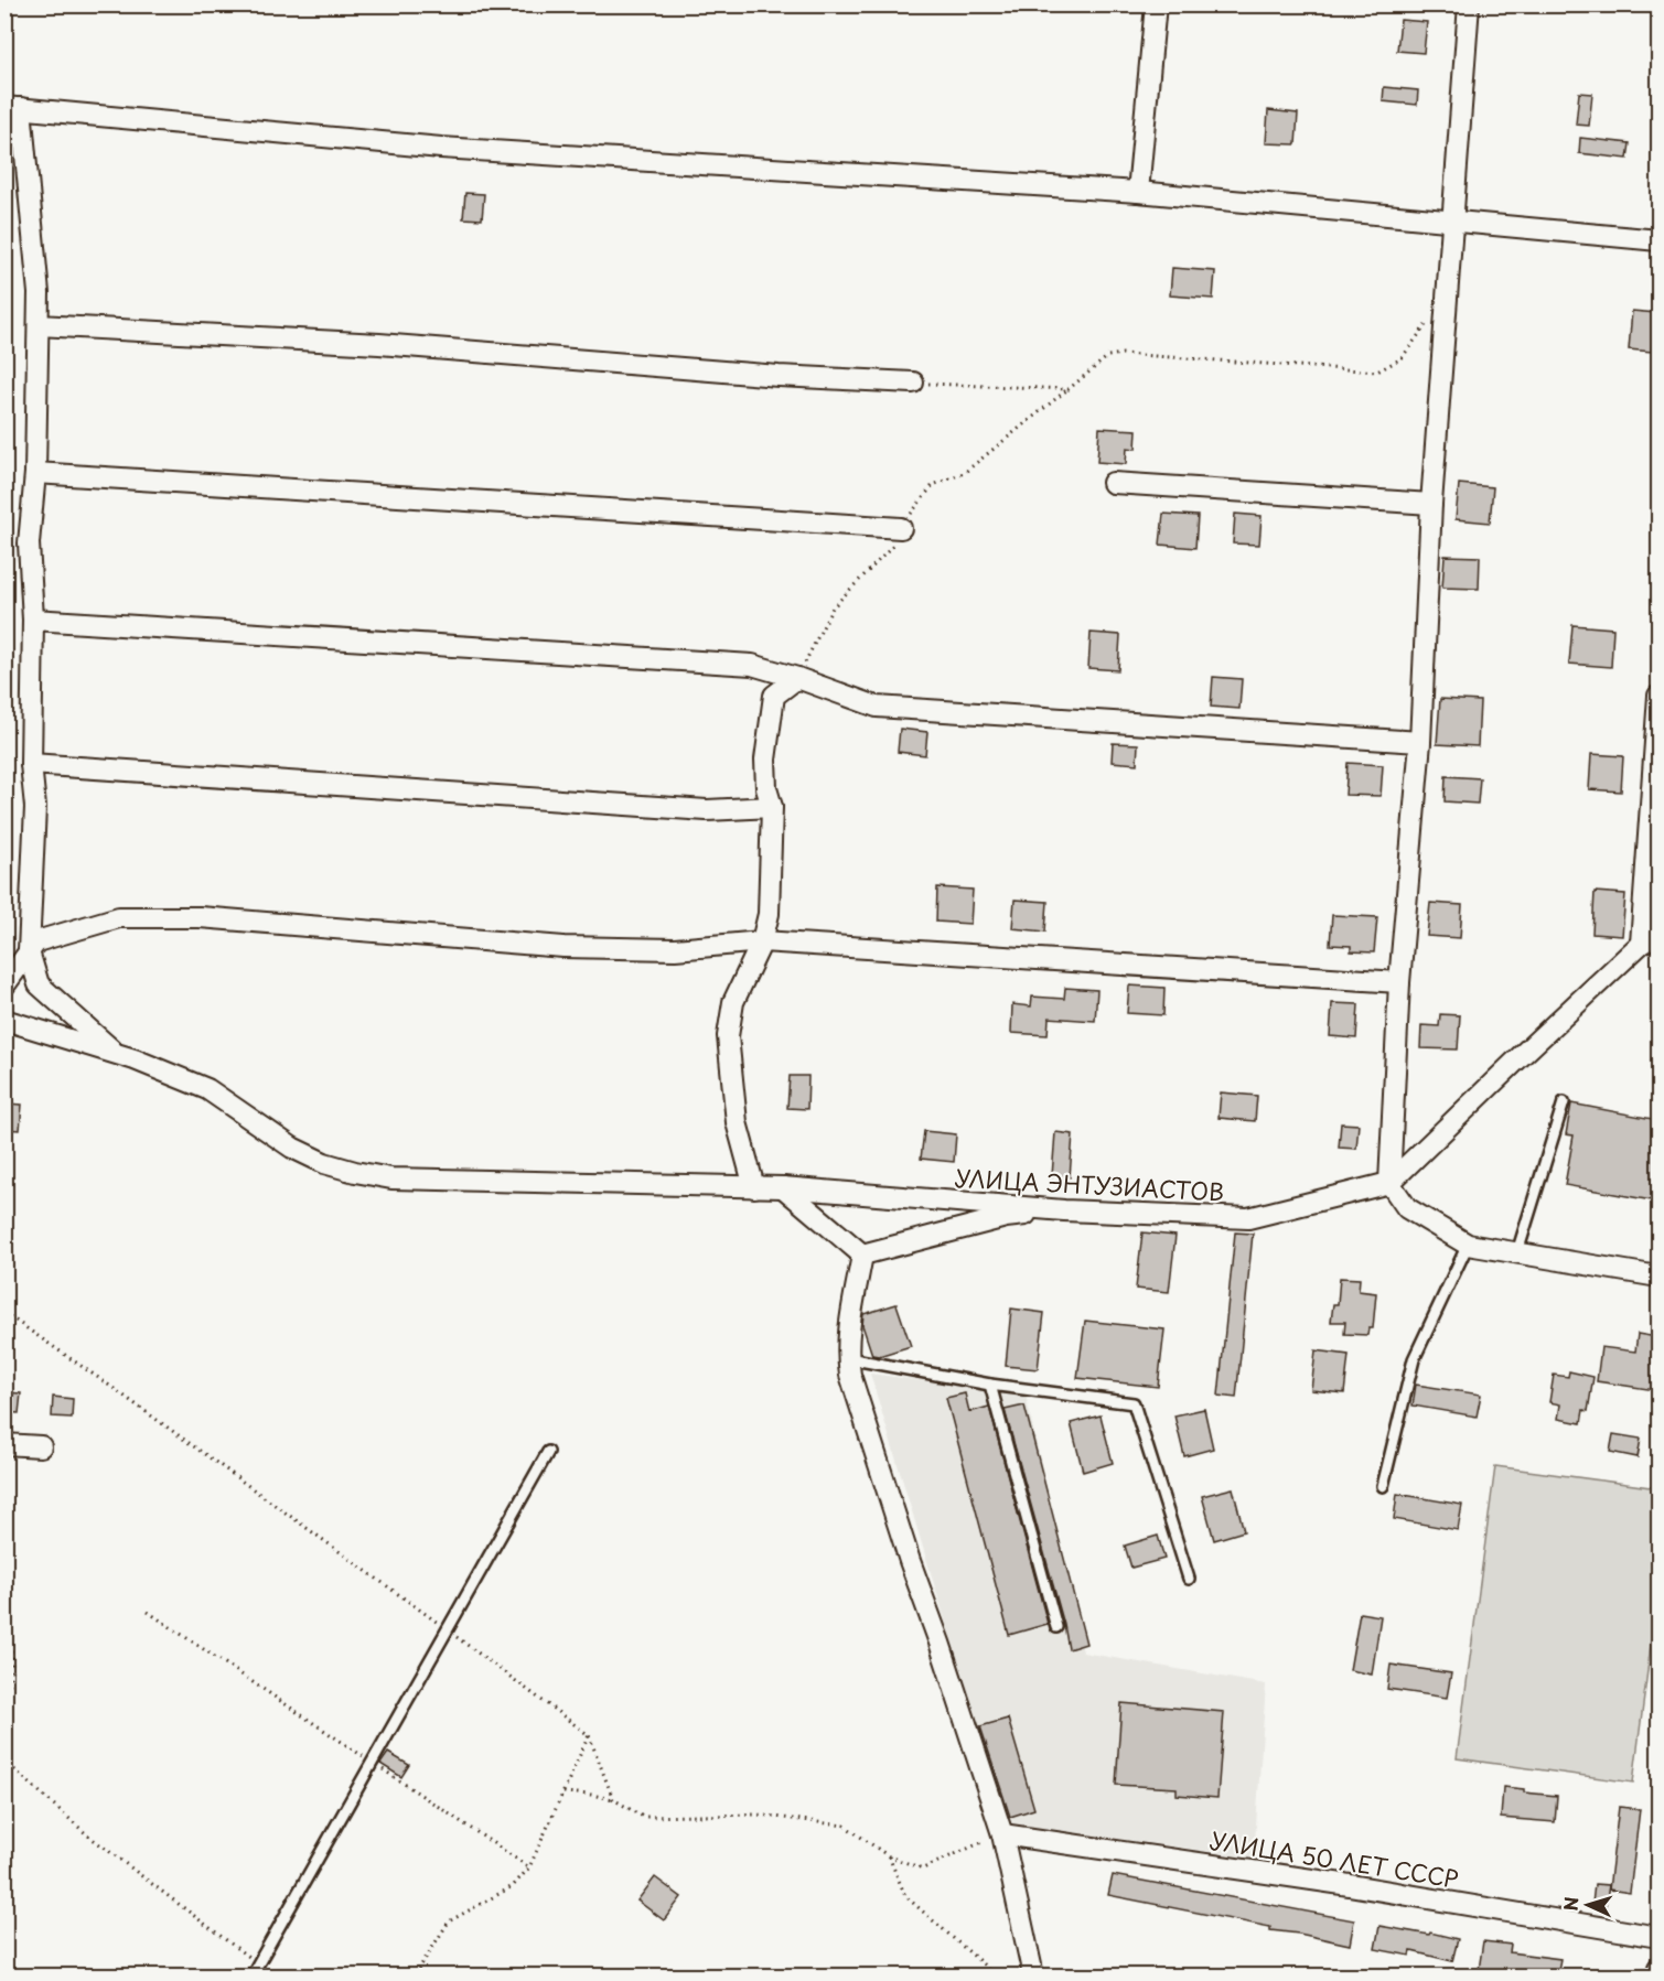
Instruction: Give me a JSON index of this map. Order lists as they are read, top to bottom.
{
  "streets": {
    "street": ["УЛИЦА ЭНТУЗИАСТОВ", "УЛИЦА 50 ЛЕТ СССР"]
  },
  "north": "left"
}
